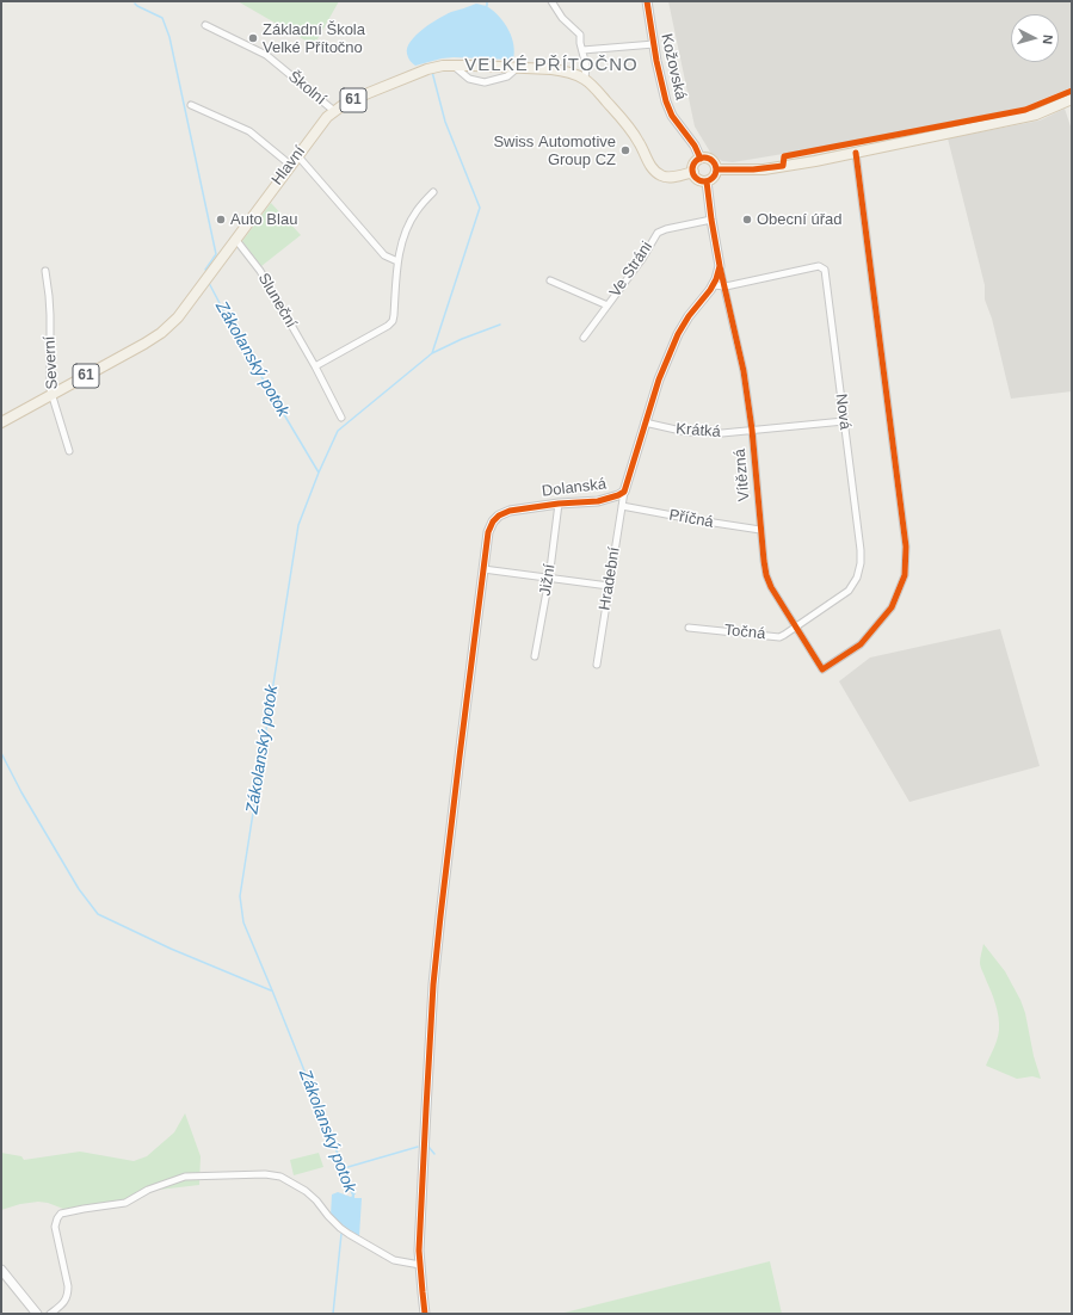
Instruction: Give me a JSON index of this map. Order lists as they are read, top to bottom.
{
  "streets": {
    "main road": ["61", "Hlavní"],
    "street": [
      "Kožovská",
      "Školní",
      "Ve Stráni",
      "Sluneční",
      "Severní",
      "Nová",
      "Krátká",
      "Vítězná",
      "Dolanská",
      "Příčná",
      "Hradební",
      "Jižní",
      "Točná"
    ]
  },
  "crossings": [
    ["Kožovská", "Hlavní"],
    ["Školní", "Hlavní"],
    ["61", "Hlavní"],
    ["61", "Severní"],
    ["Hlavní", "Sluneční"],
    ["Hlavní", "Severní"],
    ["Nová", "Krátká"],
    ["Nová", "Vítězná"],
    ["Nová", "Točná"],
    ["Krátká", "Vítězná"],
    ["Krátká", "Dolanská"],
    ["Vítězná", "Dolanská"],
    ["Vítězná", "Příčná"],
    ["Vítězná", "Točná"],
    ["Dolanská", "Hradební"],
    ["Dolanská", "Jižní"],
    ["Příčná", "Hradební"]
  ],
  "districts": ["VELKÉ PŘÍTOČNO"],
  "water": ["Zákolanský potok"],
  "places": [
    "Základní Škola Velké Přítočno",
    "Swiss Automotive Group CZ",
    "Auto Blau",
    "Obecní úřad"
  ],
  "north": "right"
}
